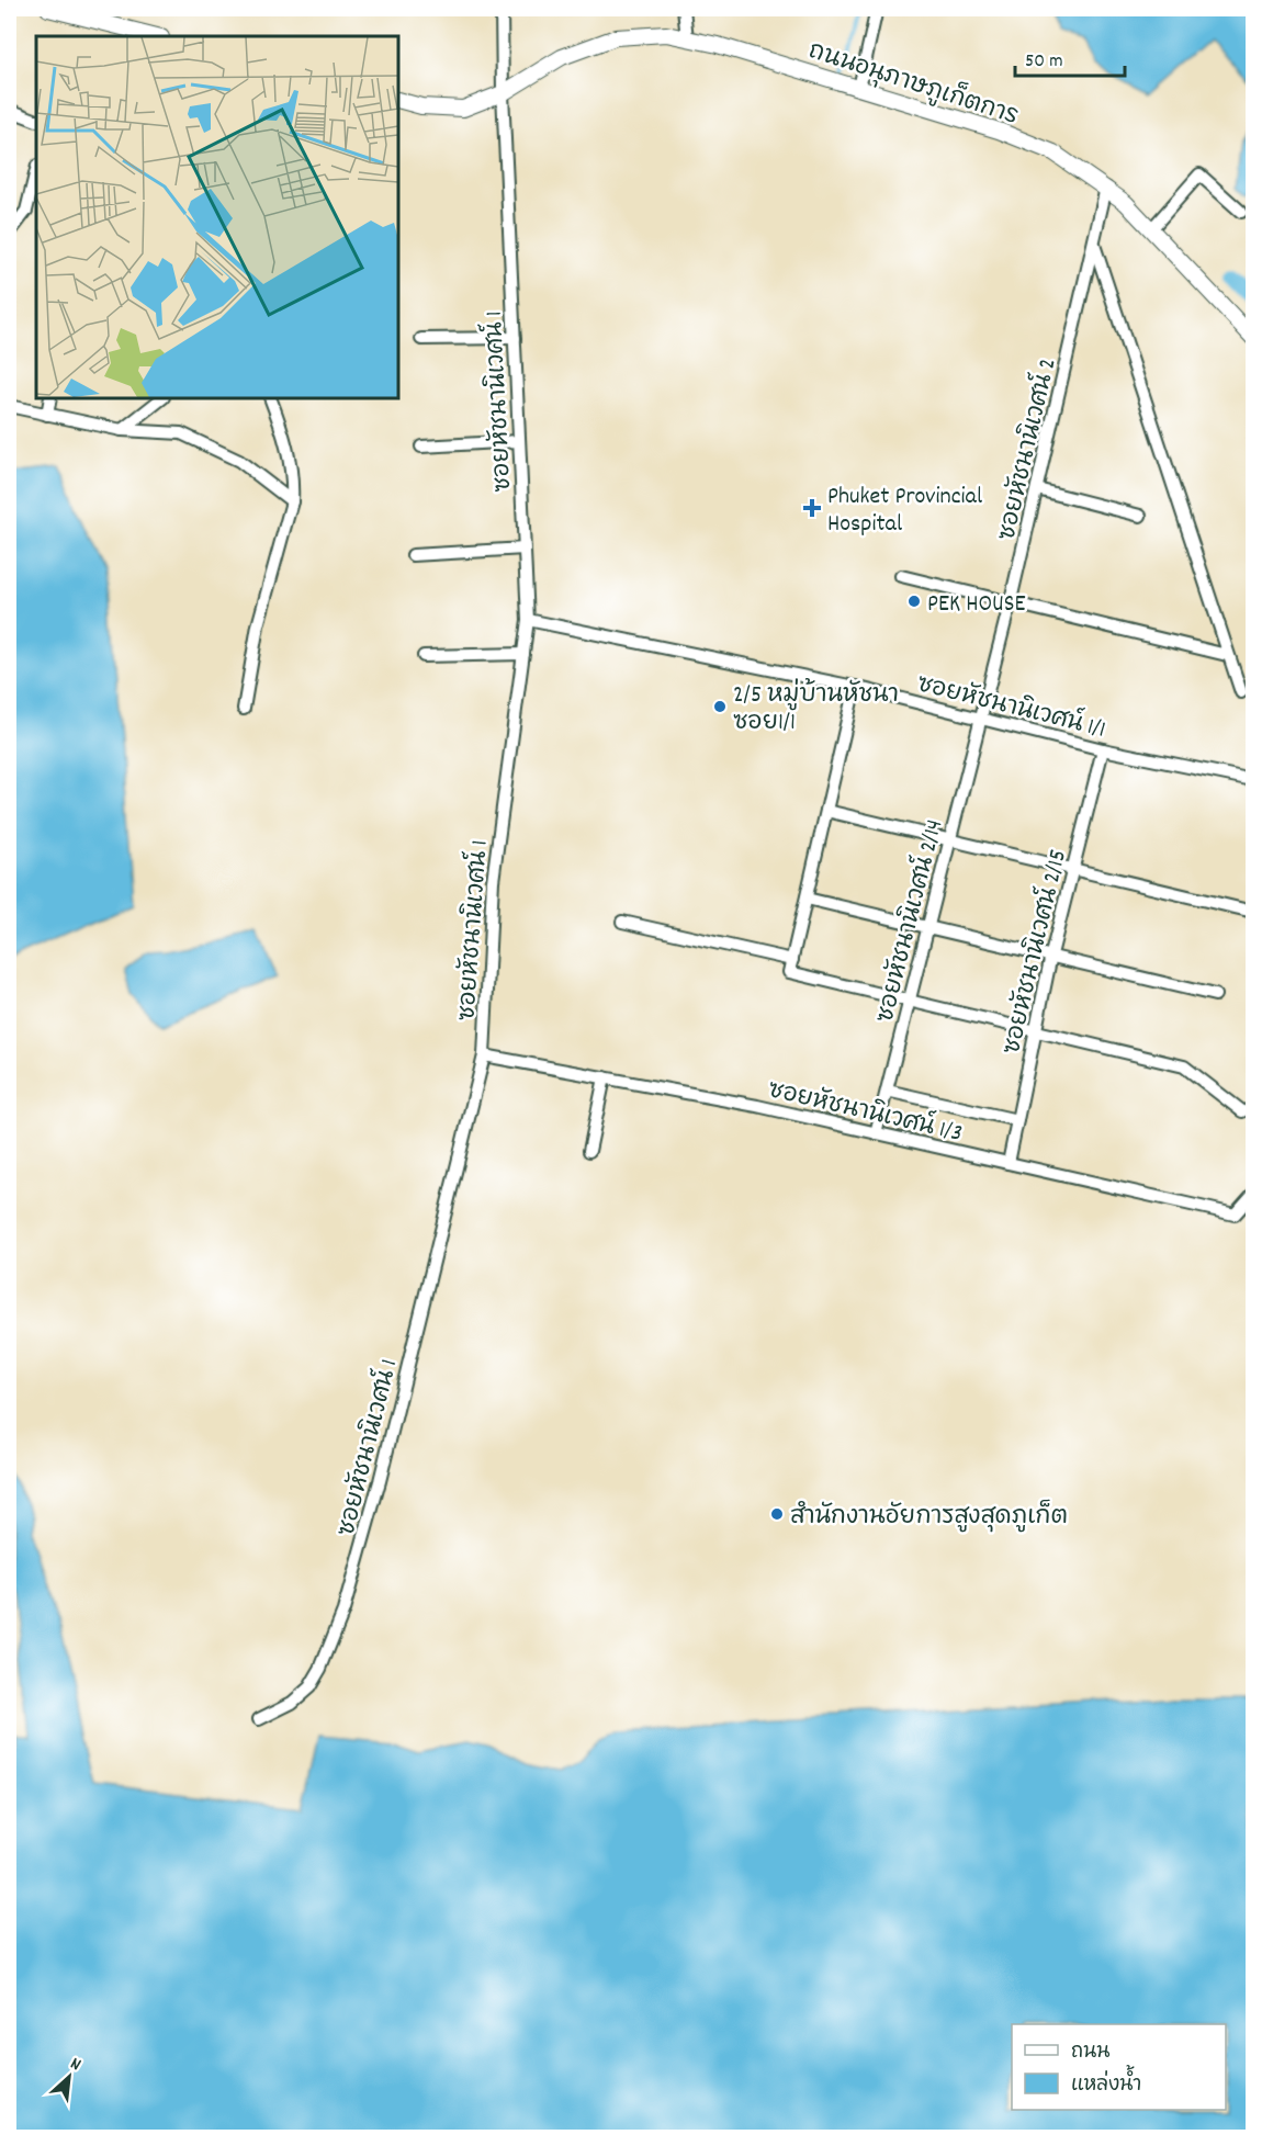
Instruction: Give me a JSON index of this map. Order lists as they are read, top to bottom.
{
  "streets": {
    "street": [
      "ถนนอนุภาษภูเก็ตการ",
      "ซอยหัชนานิเวศน์ 1",
      "ซอยหัชนานิเวศน์ 2",
      "ซอยหัชนานิเวศน์ 1/1",
      "ซอยหัชนานิเวศน์ 2/14",
      "ซอยหัชนานิเวศน์ 2/15",
      "ซอยหัชนานิเวศน์ 1/3"
    ]
  },
  "crossings": [
    ["ถนนอนุภาษภูเก็ตการ", "ซอยหัชนานิเวศน์ 1"],
    ["ถนนอนุภาษภูเก็ตการ", "ซอยหัชนานิเวศน์ 2"],
    ["ซอยหัชนานิเวศน์ 1", "ซอยหัชนานิเวศน์ 1/1"],
    ["ซอยหัชนานิเวศน์ 1", "ซอยหัชนานิเวศน์ 1/3"],
    ["ซอยหัชนานิเวศน์ 2", "ซอยหัชนานิเวศน์ 1/1"],
    ["ซอยหัชนานิเวศน์ 2", "ซอยหัชนานิเวศน์ 2/14"],
    ["ซอยหัชนานิเวศน์ 1/1", "ซอยหัชนานิเวศน์ 2/14"],
    ["ซอยหัชนานิเวศน์ 1/1", "ซอยหัชนานิเวศน์ 2/15"],
    ["ซอยหัชนานิเวศน์ 2/14", "ซอยหัชนานิเวศน์ 1/3"],
    ["ซอยหัชนานิเวศน์ 2/15", "ซอยหัชนานิเวศน์ 1/3"]
  ],
  "places": {
    "health": ["Phuket Provincial Hospital"],
    "other": ["PEK HOUSE", "2/5 หมู่บ้านหัชนา ซอย1/1", "สำนักงานอัยการสูงสุดภูเก็ต"]
  },
  "legend": ["ถนน", "แหล่งน้ำ"],
  "scale_bar": "50 m",
  "north": "top right"
}
